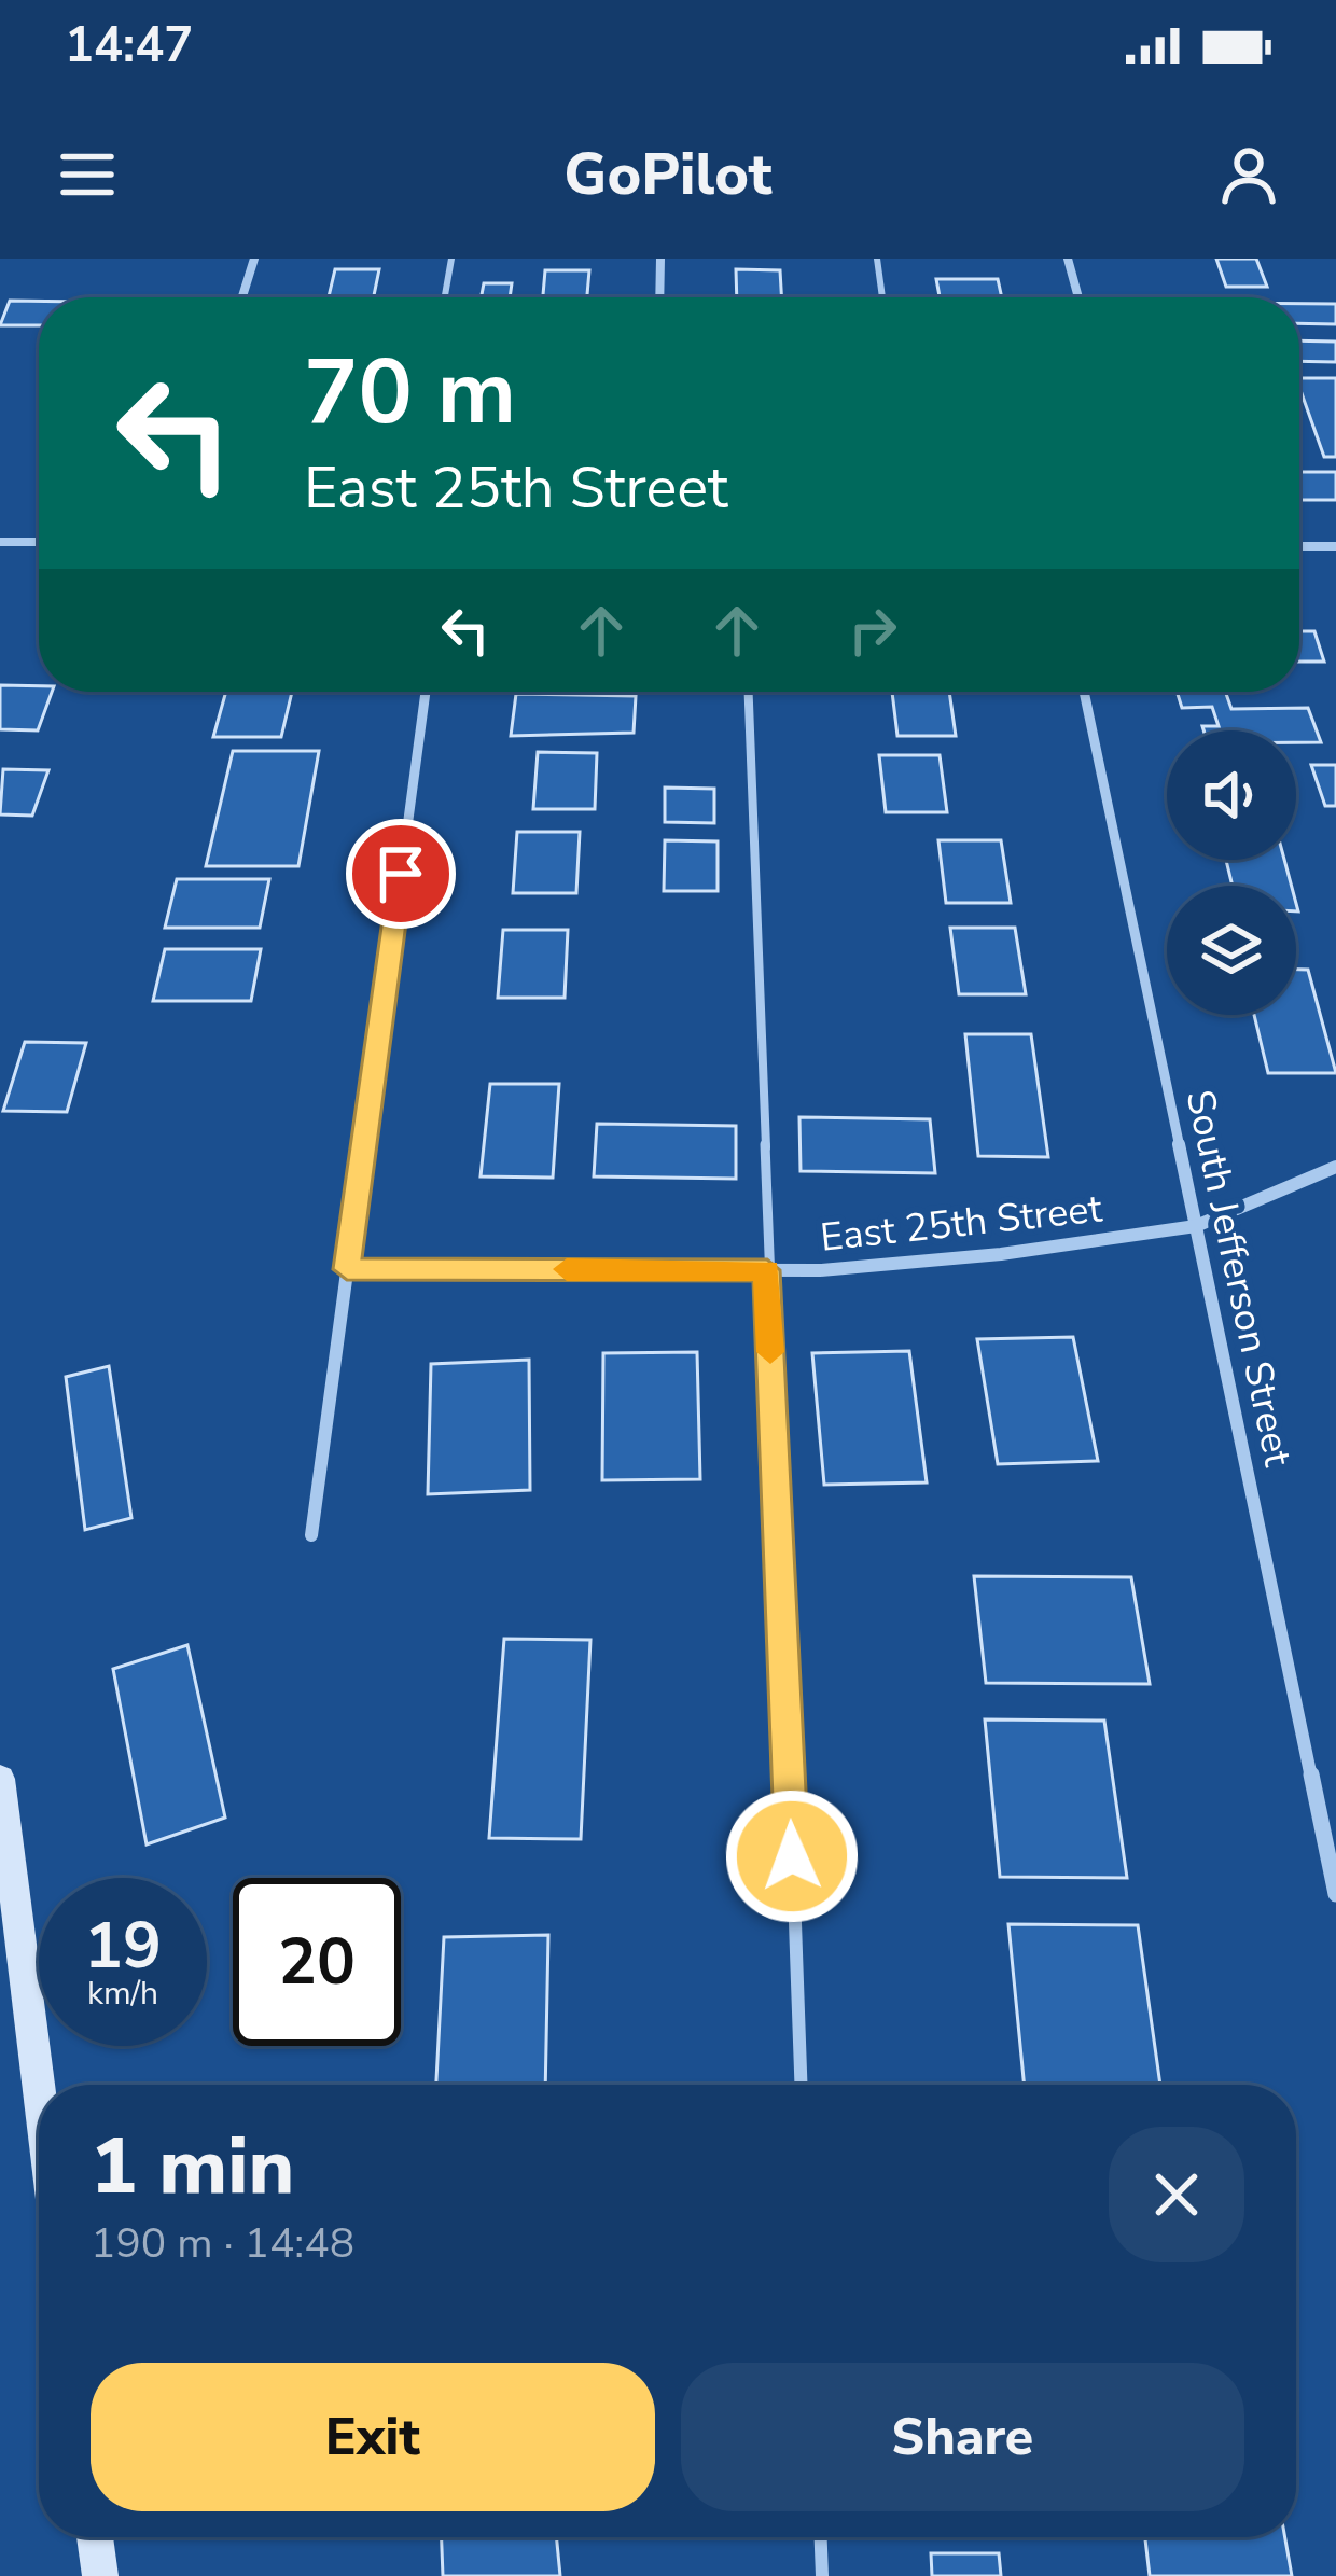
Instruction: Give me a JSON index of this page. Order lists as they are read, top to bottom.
{
  "streets": {
    "street": ["East 25th Street", "South Jefferson Street"]
  },
  "crossings": [
    ["East 25th Street", "South Jefferson Street"]
  ],
  "page": {
    "status": "14:47",
    "header": "GoPilot",
    "turn": ["70 m", "East 25th Street"],
    "speed": "19 km/h",
    "limit": "20",
    "heading": ["1 min", "190 m · 14:48"],
    "buttons": ["Exit", "Share"]
  }
}
